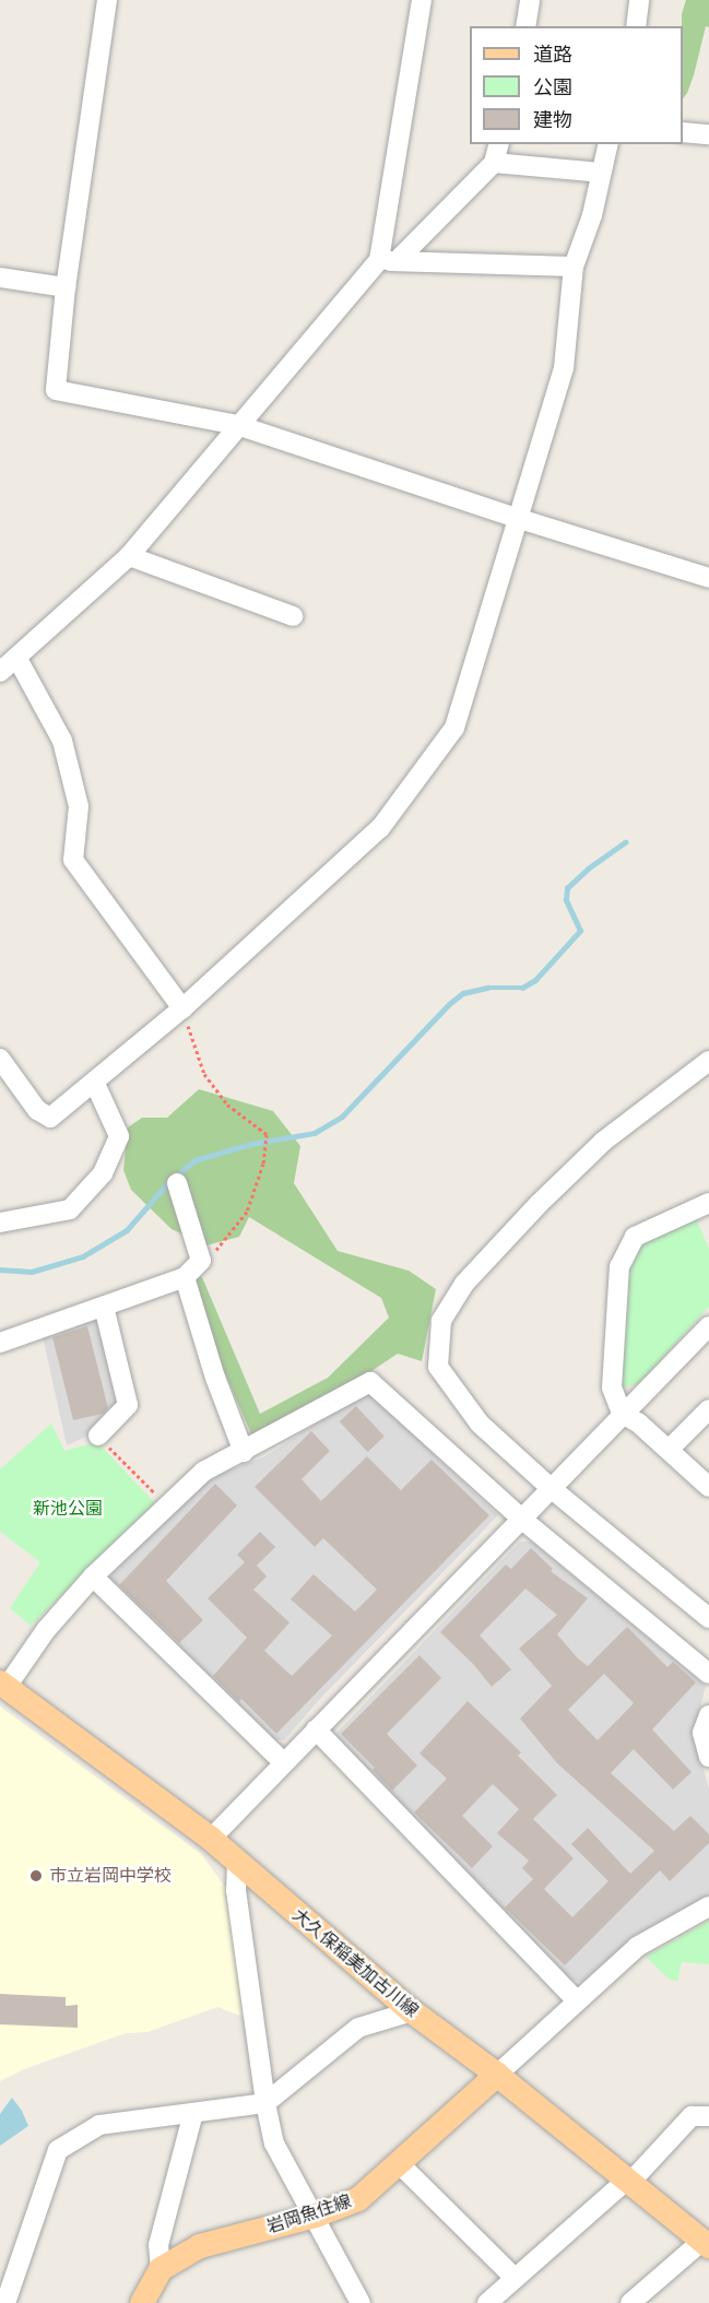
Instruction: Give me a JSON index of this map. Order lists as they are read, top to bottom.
{
  "streets": {
    "main road": ["大久保稲美加古川線", "岩岡魚住線"]
  },
  "crossings": [
    ["大久保稲美加古川線", "岩岡魚住線"]
  ],
  "parks": ["新池公園"],
  "places": ["市立岩岡中学校"],
  "legend": ["道路", "公園", "建物"]
}
